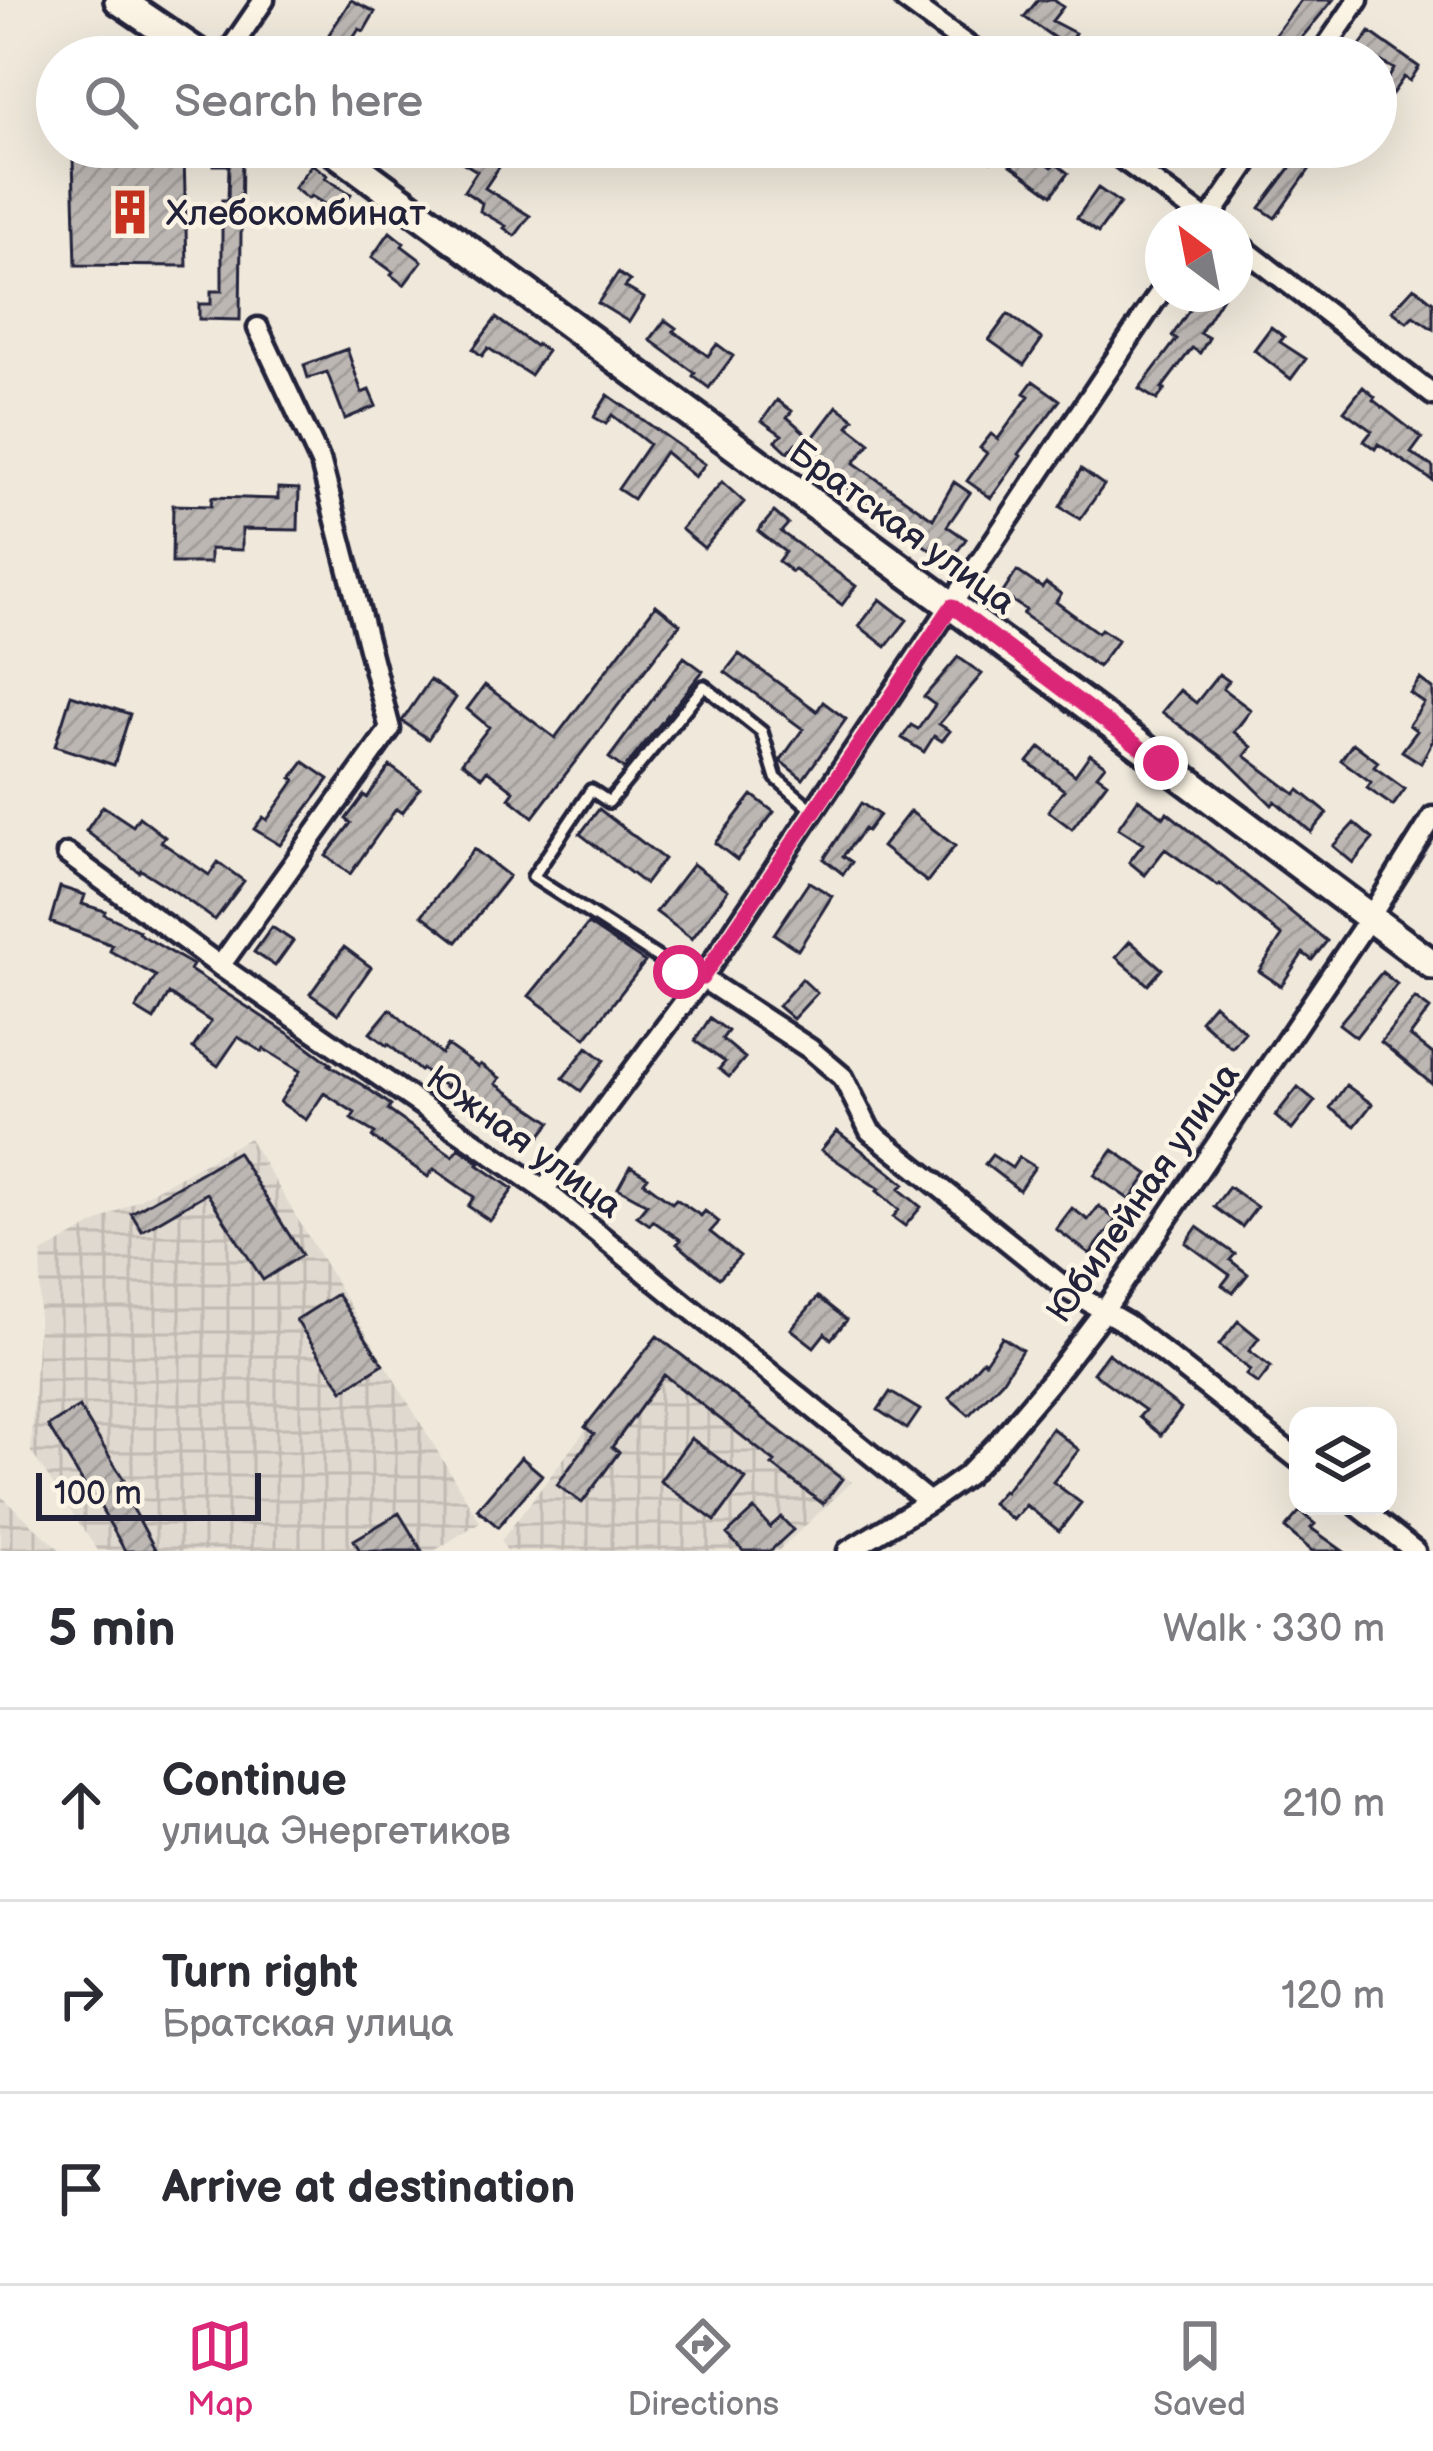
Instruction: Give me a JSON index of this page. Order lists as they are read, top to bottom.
{
  "streets": {
    "main road": ["Братская улица"],
    "street": ["Южная улица", "Юбилейная улица"]
  },
  "crossings": [
    ["Братская улица", "Юбилейная улица"],
    ["Южная улица", "Юбилейная улица"]
  ],
  "places": {
    "building": ["Хлебокомбинат"]
  },
  "scale_bar": "100 m",
  "north": "top left",
  "page": {
    "search": "Search here",
    "scale": "100 m",
    "heading": ["5 min", "Walk · 330 m"],
    "list": [
      ["Continue", "улица Энергетиков", "210 m"],
      ["Turn right", "Братская улица", "120 m"],
      "Arrive at destination"
    ],
    "nav": ["Map", "Directions", "Saved"]
  }
}
